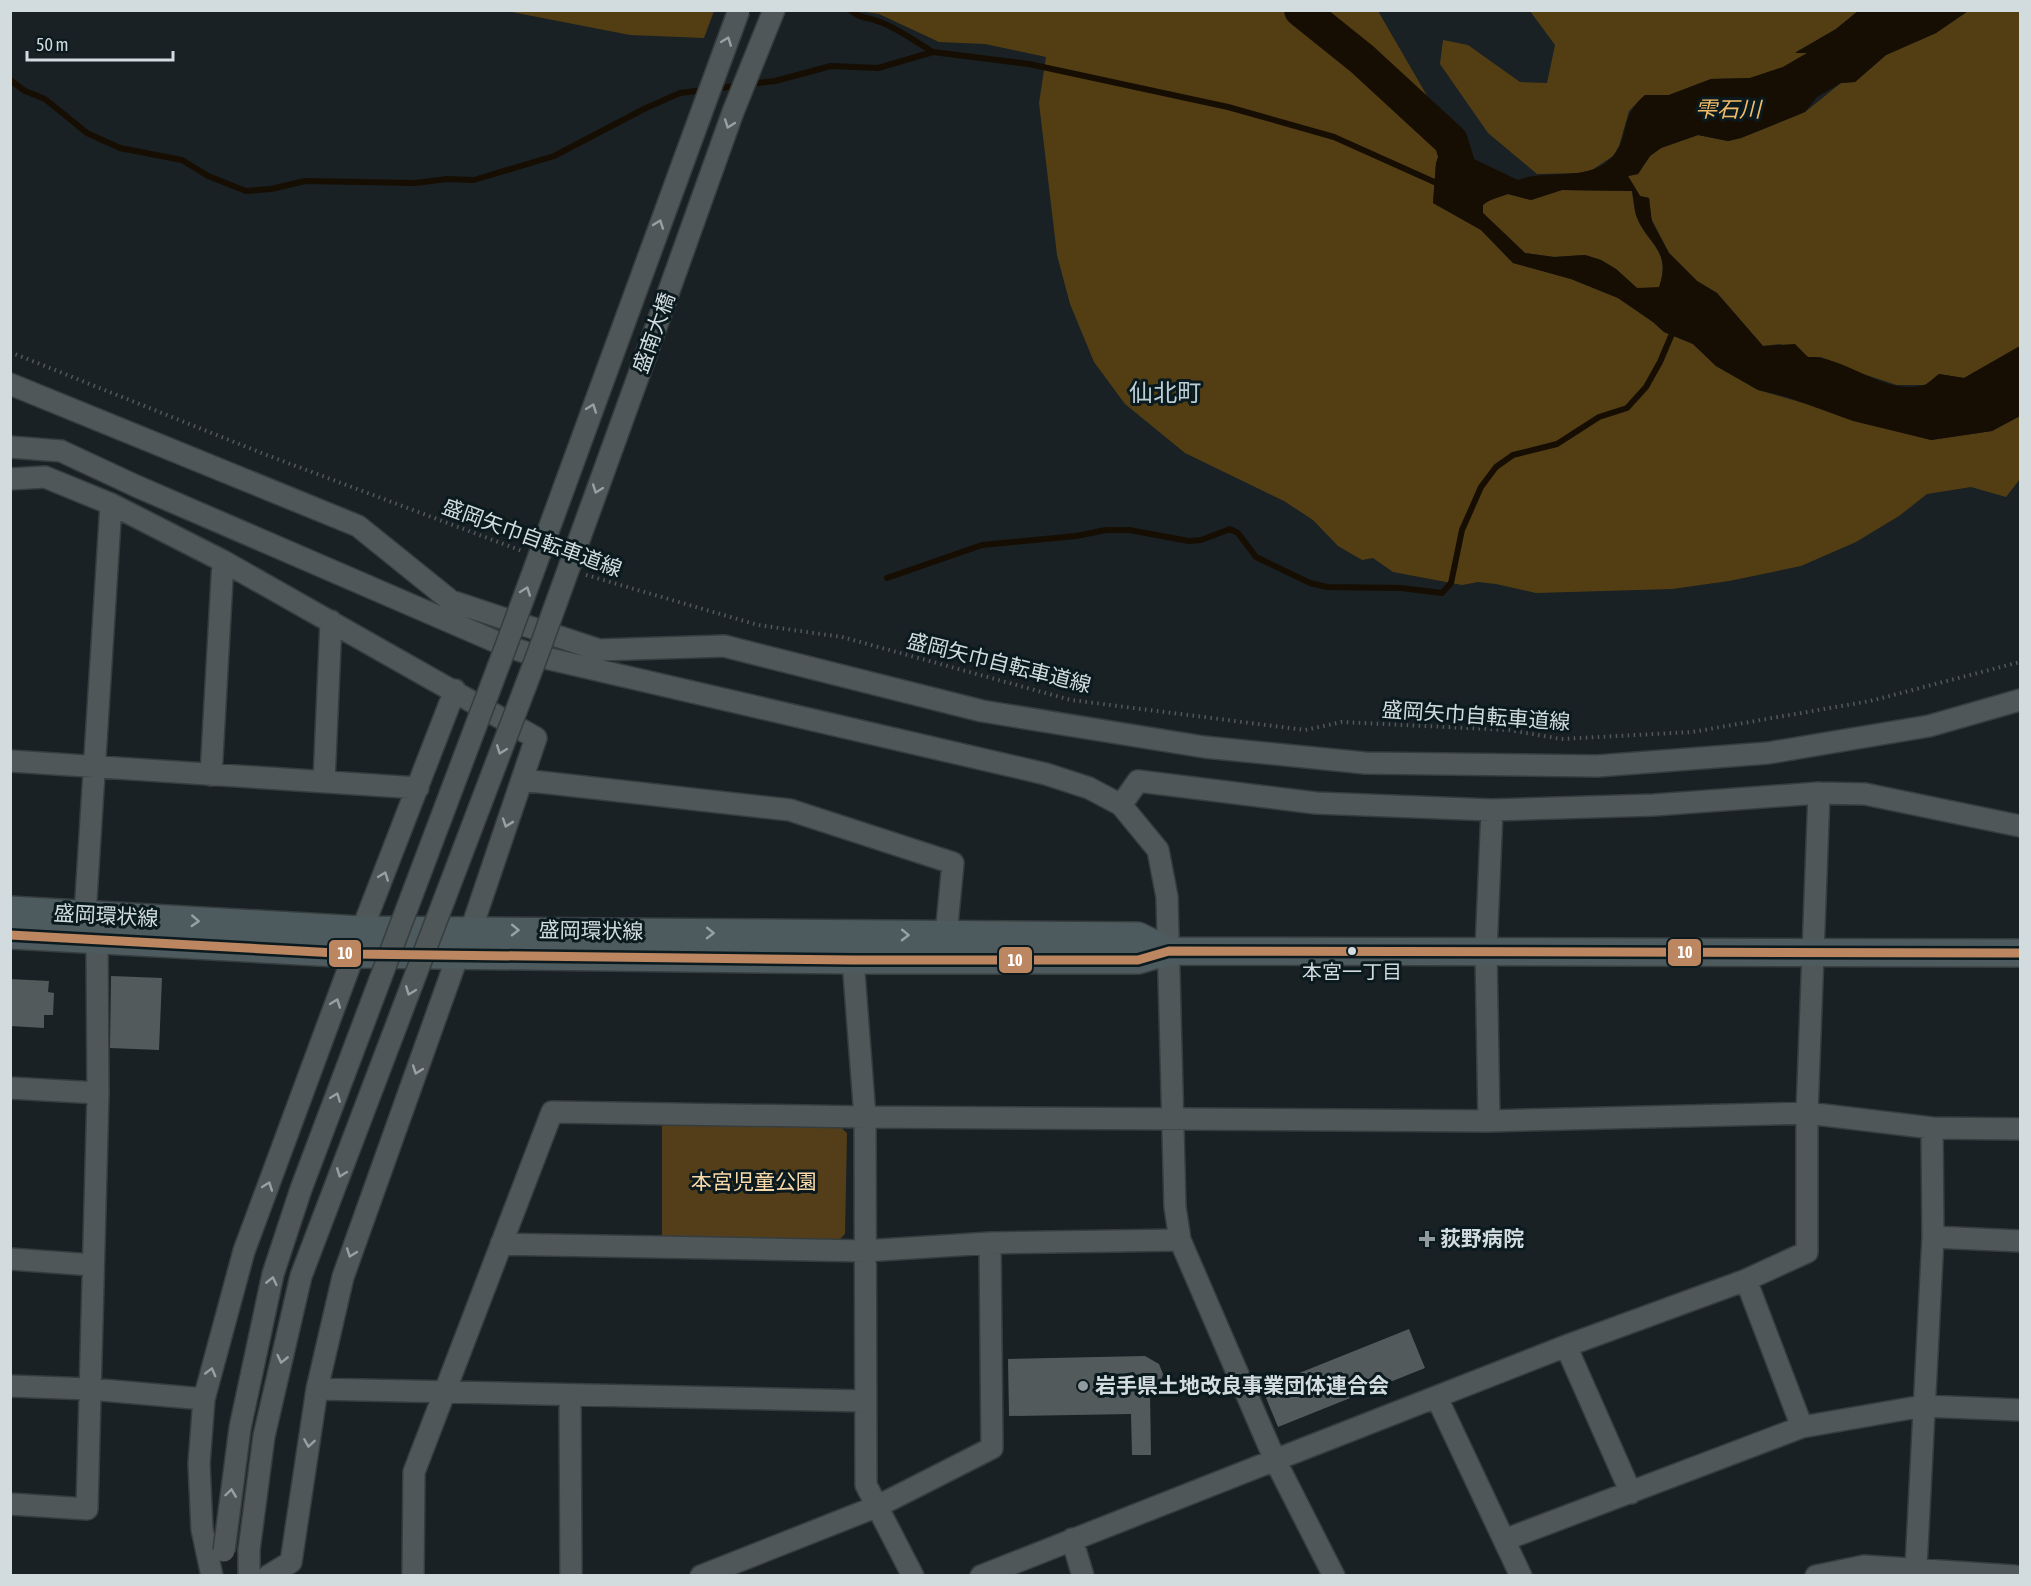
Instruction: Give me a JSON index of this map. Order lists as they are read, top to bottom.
{
  "streets": {
    "main road": ["盛岡環状線"],
    "street": ["盛南大橋"],
    "path": ["盛岡矢巾自転車道線"]
  },
  "districts": ["仙北町"],
  "water": ["雫石川"],
  "parks": ["本宮児童公園"],
  "places": {
    "other": ["本宮一丁目", "岩手県土地改良事業団体連合会"],
    "health": ["荻野病院"]
  },
  "lines": ["transit line 10"],
  "scale_bar": "50 m"
}
